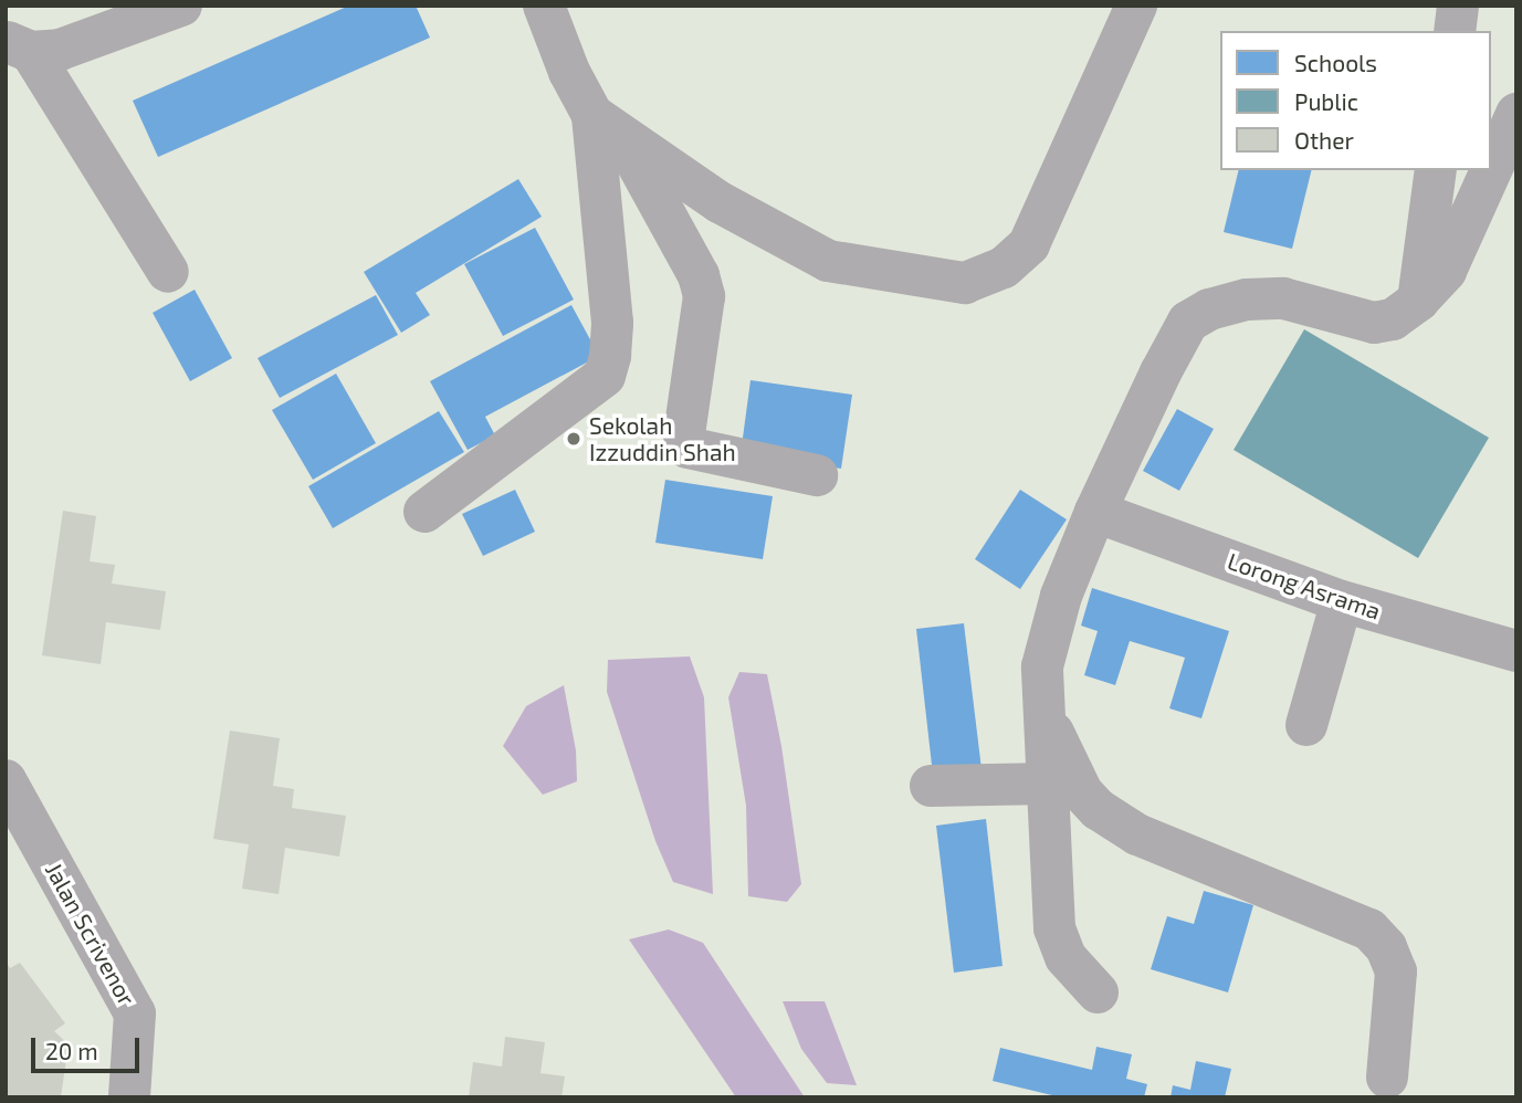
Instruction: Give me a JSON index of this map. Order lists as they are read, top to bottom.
{
  "streets": {
    "street": ["Lorong Asrama", "Jalan Scrivenor"]
  },
  "places": ["Sekolah Izzuddin Shah"],
  "legend": ["Schools", "Public", "Other"],
  "scale_bar": "20 m"
}
